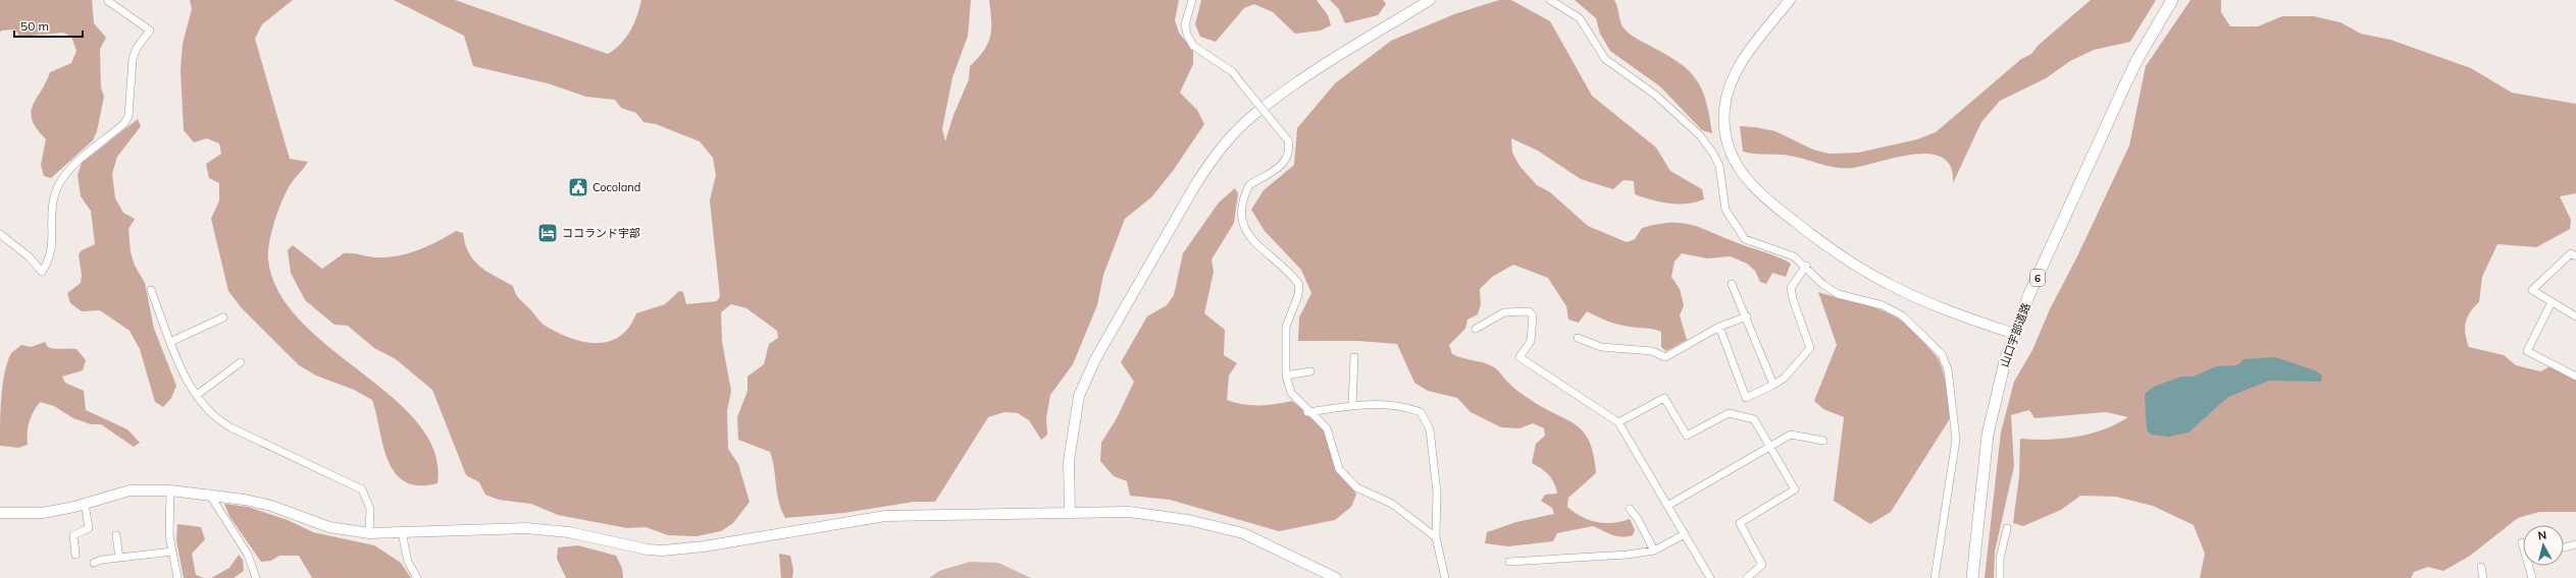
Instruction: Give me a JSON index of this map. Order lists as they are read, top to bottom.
{
  "streets": {
    "main road": ["6", "山口宇部道路"]
  },
  "places": {
    "public building": ["Cocoland"],
    "hotel": ["ココランド宇部"]
  },
  "scale_bar": "50 m",
  "north": "top"
}
